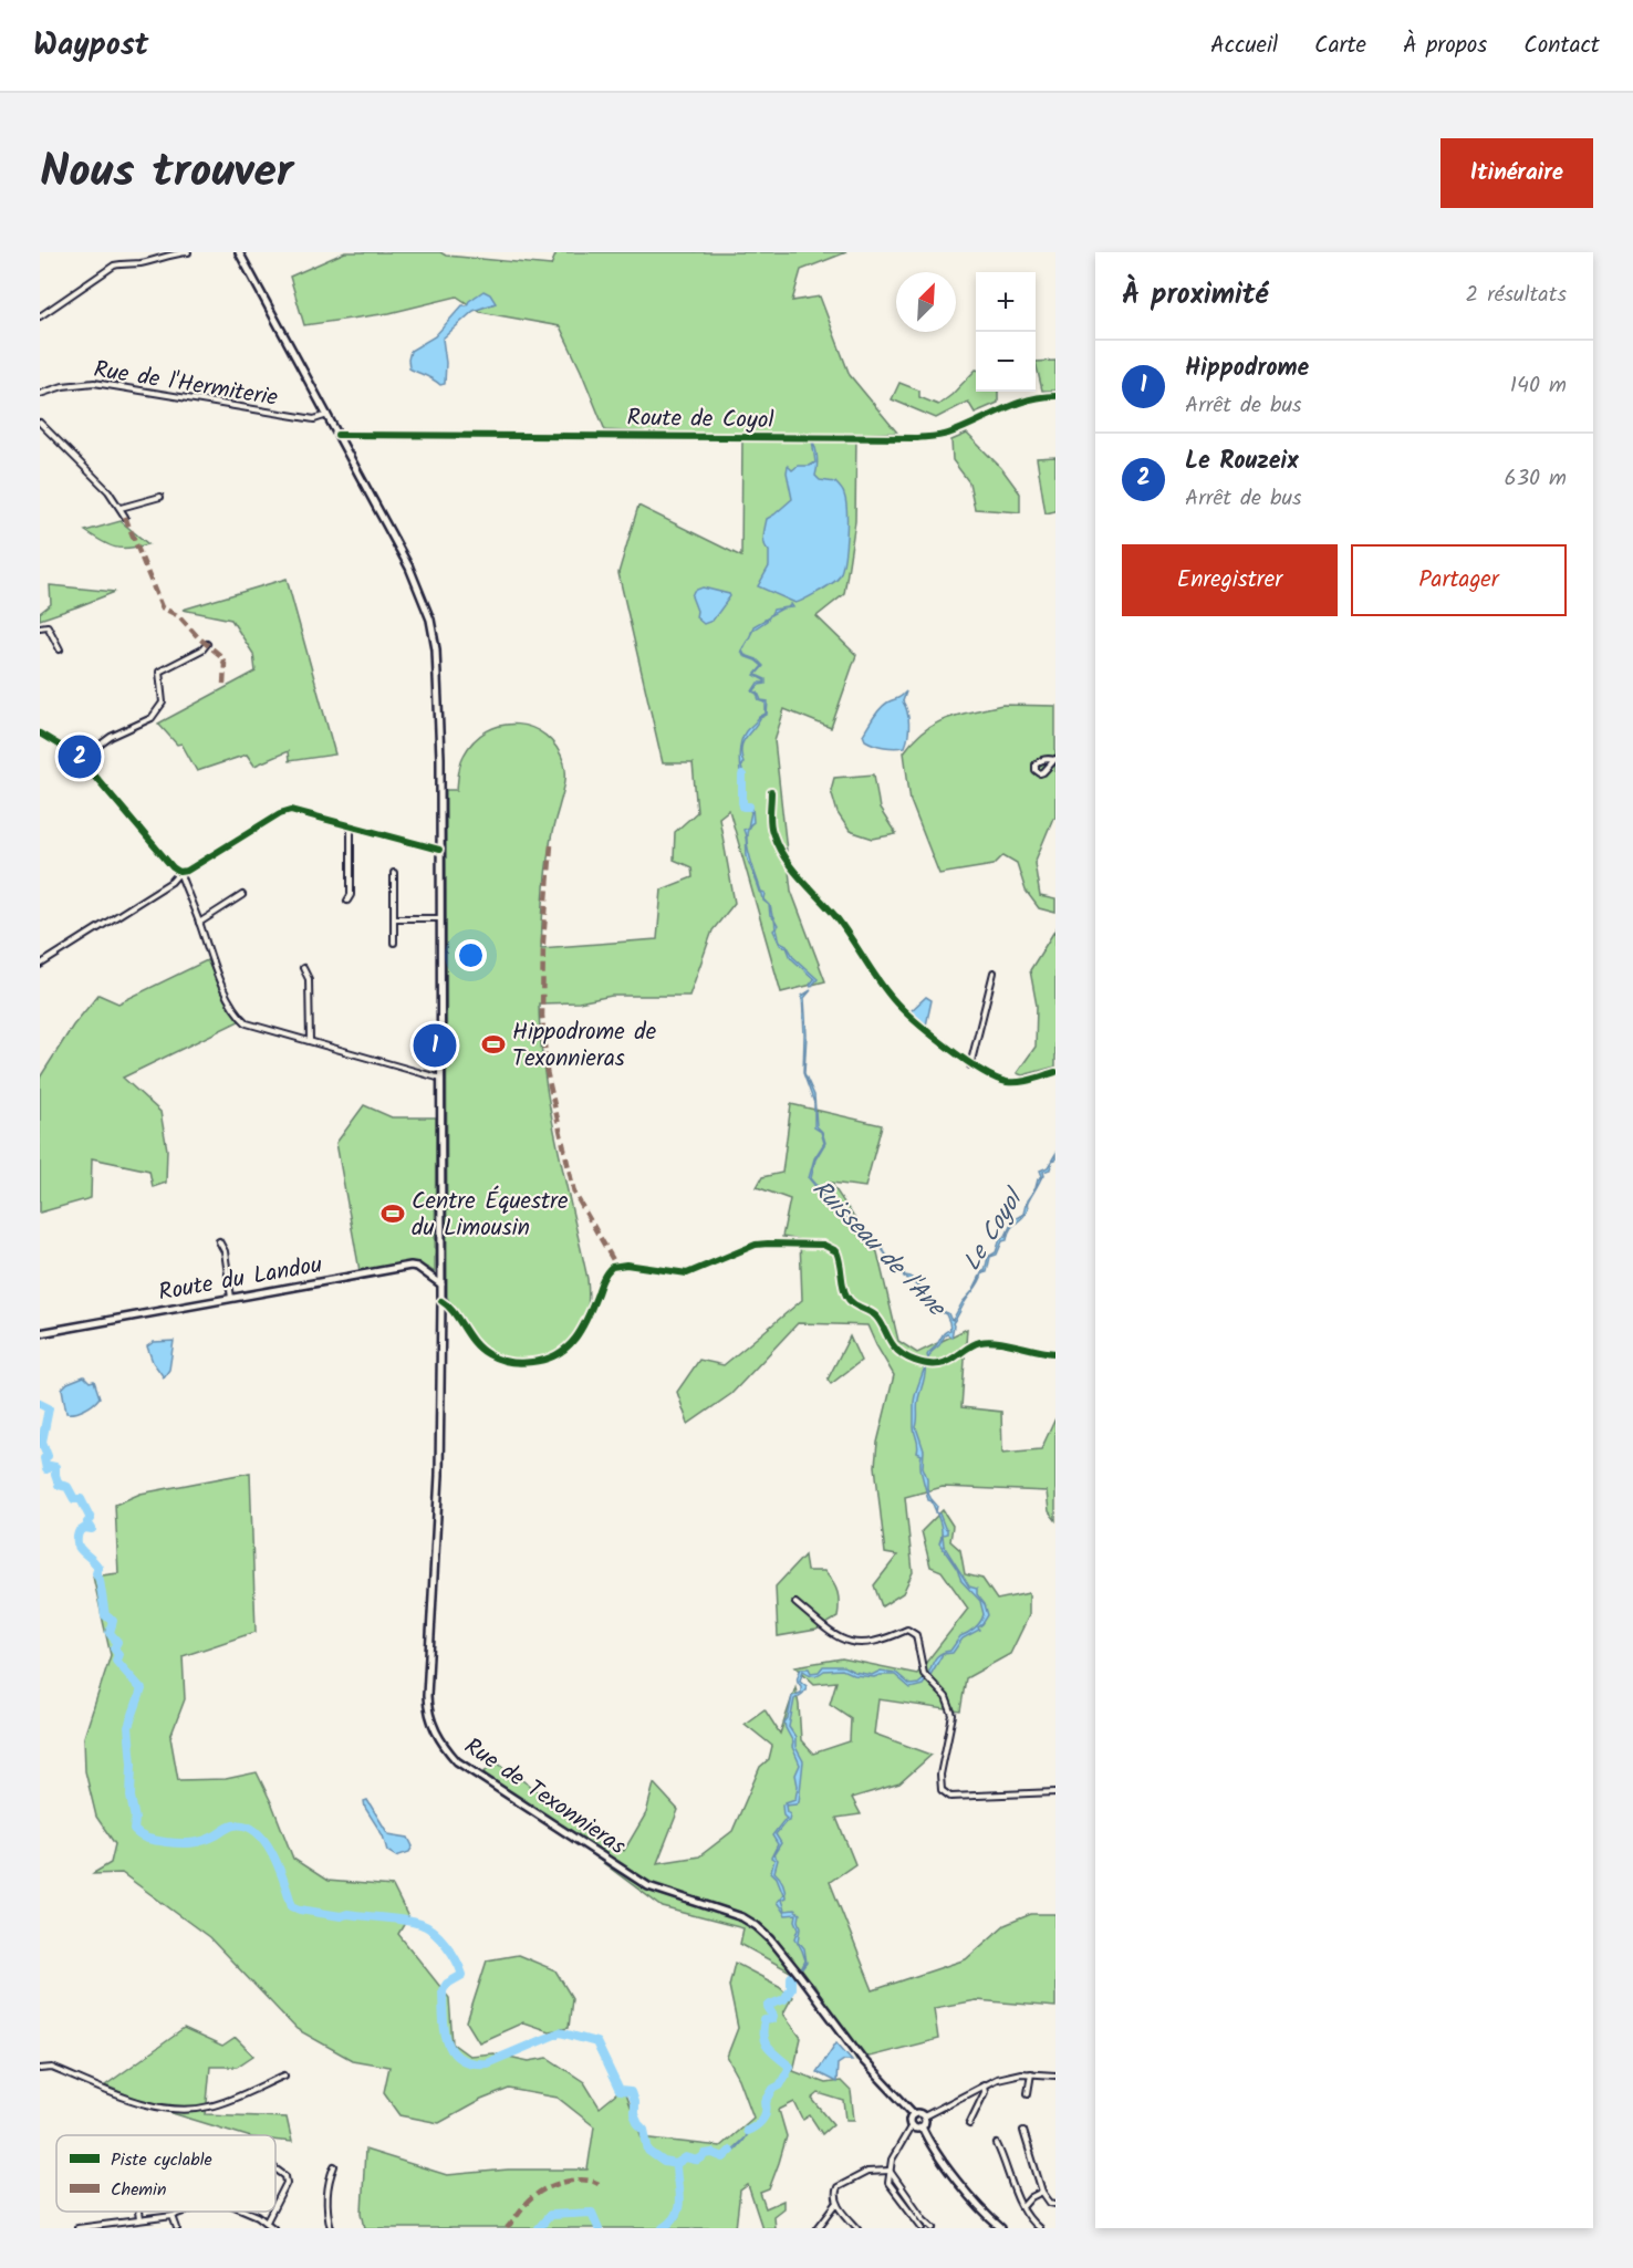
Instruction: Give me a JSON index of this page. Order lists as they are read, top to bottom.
{
  "streets": {
    "main road": ["Route du Landou", "Rue de Texonnieras"],
    "street": ["Rue de l'Hermiterie", "Route de Coyol"]
  },
  "crossings": [
    ["Rue de l'Hermiterie", "Rue de Texonnieras"],
    ["Route de Coyol", "Rue de Texonnieras"],
    ["Route du Landou", "Rue de Texonnieras"]
  ],
  "water": ["Le Coyol", "Ruisseau de l'Ane"],
  "places": {
    "sports": ["Hippodrome de Texonnieras", "Centre Équestre du Limousin"]
  },
  "legend": ["Piste cyclable", "Chemin"],
  "north": "top right",
  "page": {
    "header": "Waypost",
    "nav": [
      "Accueil",
      "Carte",
      "À propos",
      "Contact"
    ],
    "title": "Nous trouver",
    "buttons": [
      "Itinéraire",
      ["Enregistrer", "Partager"]
    ],
    "heading": ["À proximité", "2 résultats"],
    "map_buttons": ["+", "−"],
    "list": [
      {
        "mark": "1",
        "name": "Hippodrome",
        "note": "Arrêt de bus",
        "value": "140 m"
      },
      {
        "mark": "2",
        "name": "Le Rouzeix",
        "note": "Arrêt de bus",
        "value": "630 m"
      }
    ],
    "pins": ["2", "1"]
  }
}
